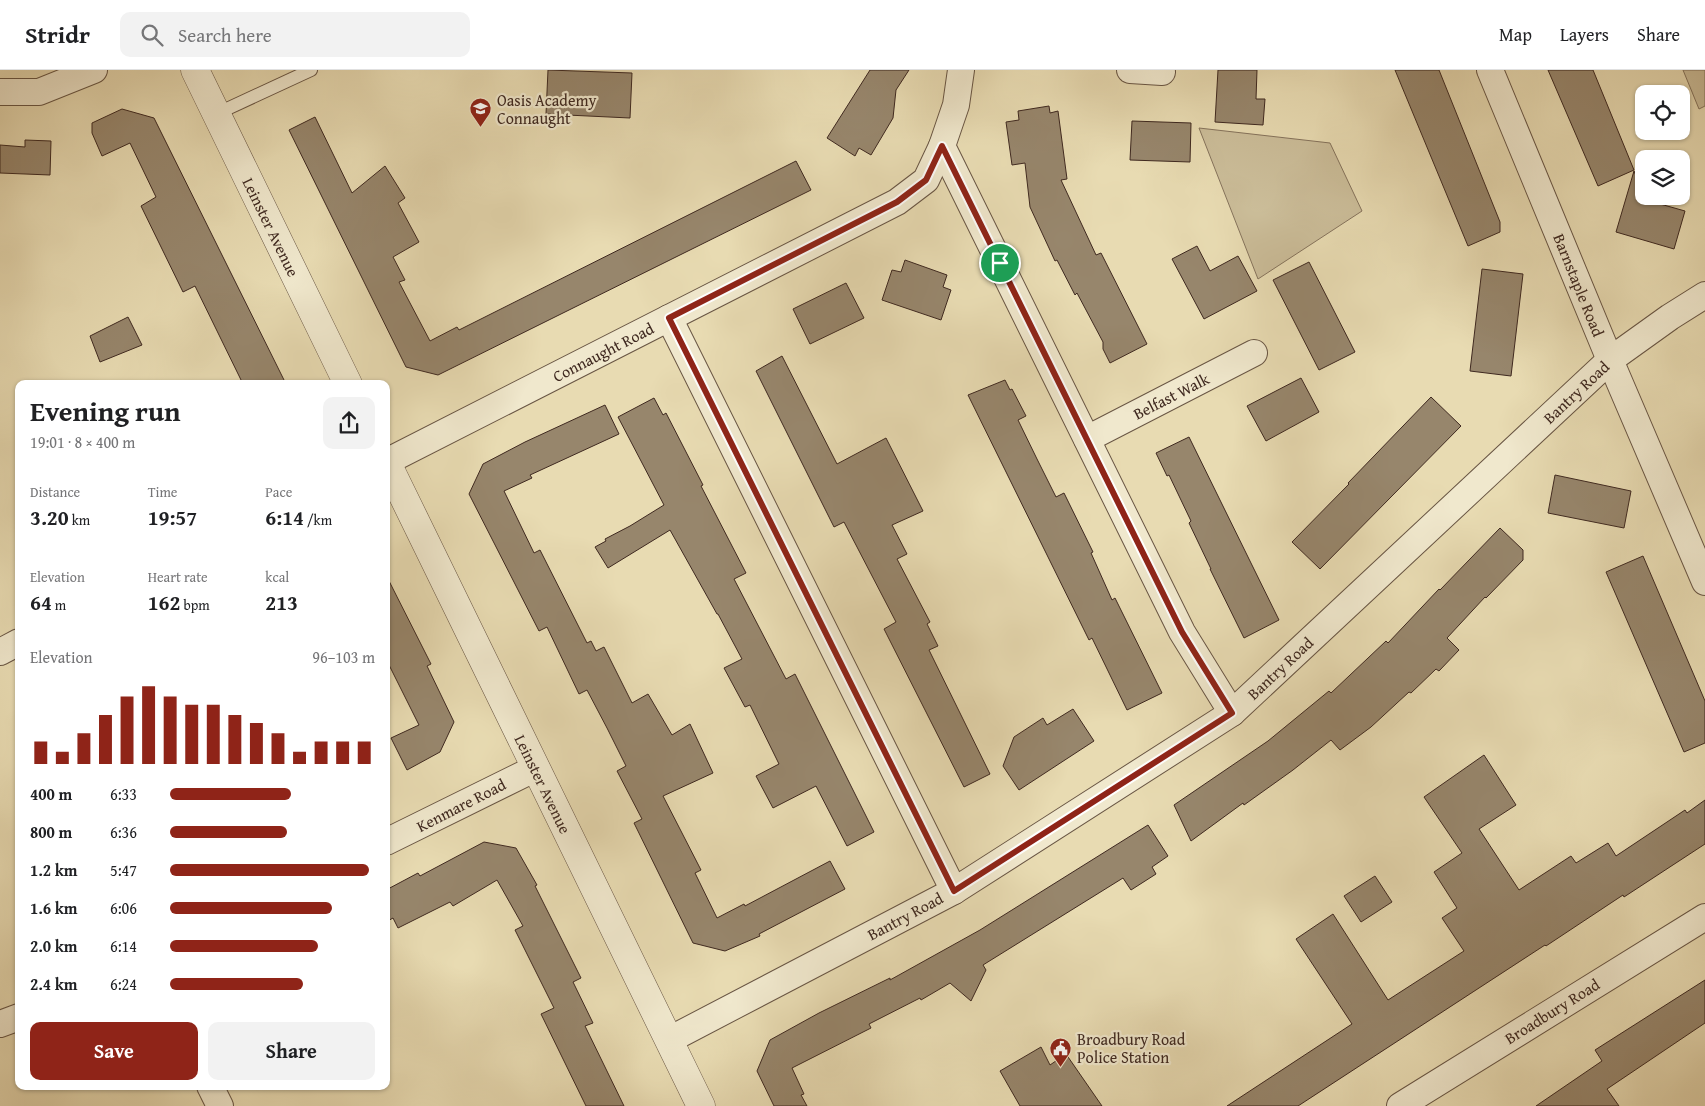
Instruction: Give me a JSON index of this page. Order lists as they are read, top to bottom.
{
  "streets": {
    "street": [
      "Leinster Avenue",
      "Barnstaple Road",
      "Connaught Road",
      "Bantry Road",
      "Belfast Walk",
      "Kenmare Road",
      "Broadbury Road"
    ]
  },
  "crossings": [
    ["Leinster Avenue", "Bantry Road"],
    ["Leinster Avenue", "Kenmare Road"],
    ["Barnstaple Road", "Bantry Road"]
  ],
  "places": {
    "school or university": ["Oasis Academy Connaught"],
    "public building": ["Broadbury Road Police Station"]
  },
  "page": {
    "header": "Stridr",
    "search": "Search here",
    "nav": ["Map", "Layers", "Share"],
    "heading": ["Evening run", "19:01 · 8 × 400 m"],
    "stats": [
      ["Distance", "3.20 km"],
      ["Time", "19:57"],
      ["Pace", "6:14 /km"],
      ["Elevation", "64 m"],
      ["Heart rate", "162 bpm"],
      ["kcal", "213"]
    ],
    "chart": ["Elevation", "96–103 m"],
    "list": [
      {
        "name": "400 m",
        "note": "6:33"
      },
      {
        "name": "800 m",
        "note": "6:36"
      },
      {
        "name": "1.2 km",
        "note": "5:47"
      },
      {
        "name": "1.6 km",
        "note": "6:06"
      },
      {
        "name": "2.0 km",
        "note": "6:14"
      },
      {
        "name": "2.4 km",
        "note": "6:24"
      }
    ],
    "buttons": ["Save", "Share"]
  }
}
